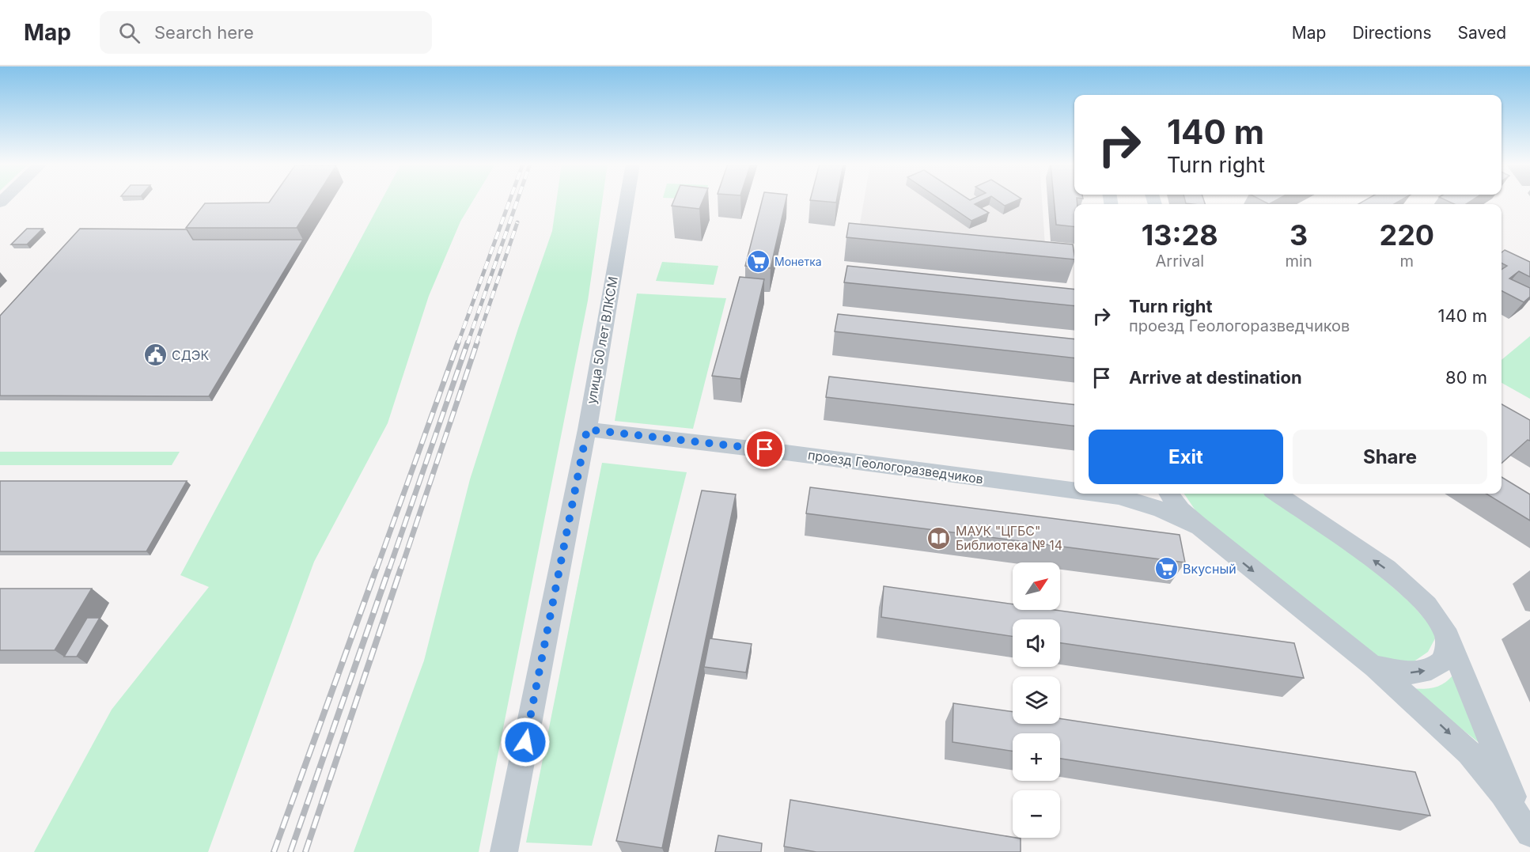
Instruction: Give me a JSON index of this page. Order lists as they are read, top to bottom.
{
  "streets": {
    "street": ["улица 50 лет ВЛКСМ", "проезд Геологоразведчиков"]
  },
  "crossings": [
    ["улица 50 лет ВЛКСМ", "проезд Геологоразведчиков"]
  ],
  "places": {
    "supermarket": ["Монетка", "Вкусный"],
    "public building": ["СДЭК"],
    "library": ["МАУК \"ЦГБС\" Библиотека № 14"]
  },
  "north": "top right",
  "page": {
    "header": "Map",
    "search": "Search here",
    "nav": ["Map", "Directions", "Saved"],
    "turn": ["140 m", "Turn right"],
    "eta": [
      "13:28",
      "Arrival",
      "3",
      "min",
      "220",
      "m"
    ],
    "list": [
      {
        "name": "Turn right",
        "note": "проезд Геологоразведчиков",
        "value": "140 m"
      },
      {
        "name": "Arrive at destination",
        "value": "80 m"
      }
    ],
    "buttons": ["Exit", "Share"],
    "map_buttons": ["+", "−"]
  }
}
